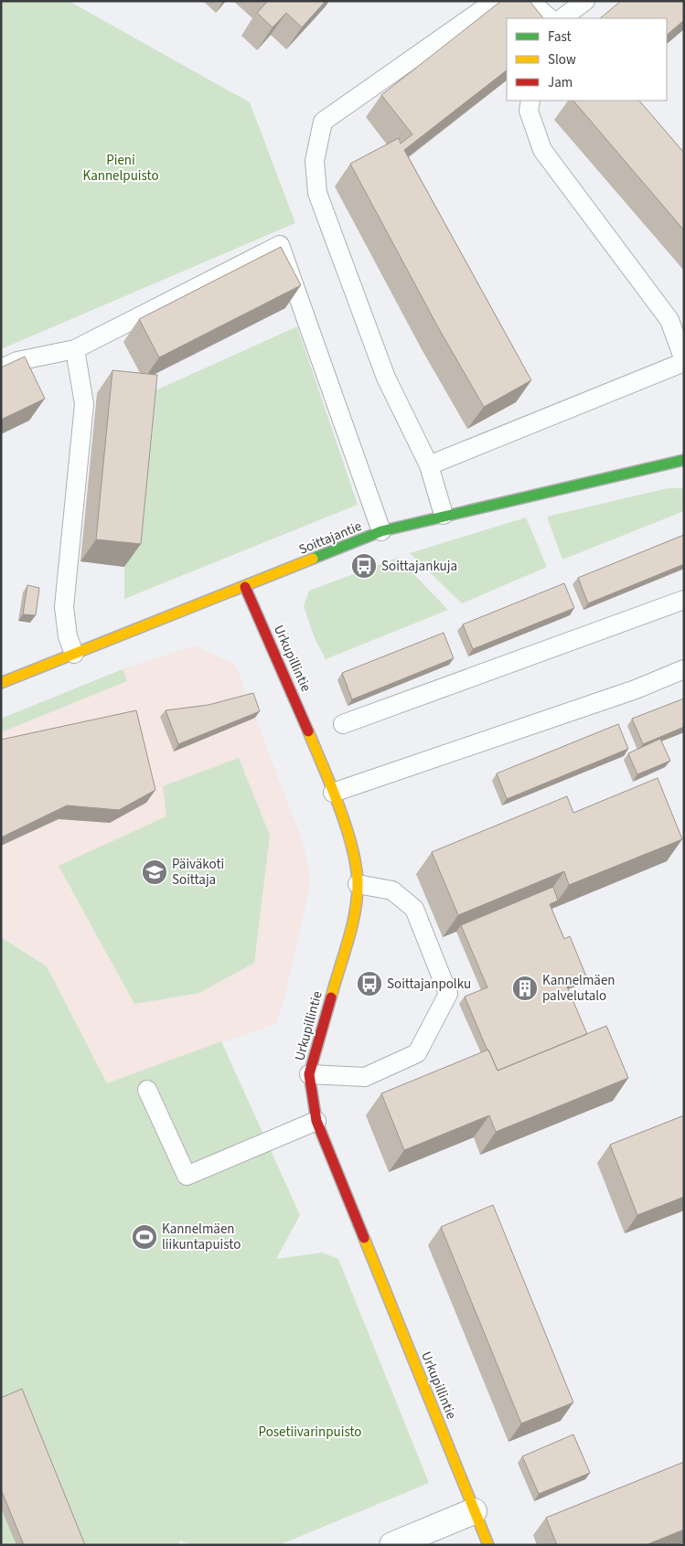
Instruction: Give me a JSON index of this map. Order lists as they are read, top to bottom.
{
  "streets": {
    "street": ["Soittajantie", "Urkupillintie"]
  },
  "crossings": [
    ["Soittajantie", "Urkupillintie"]
  ],
  "parks": ["Pieni Kannelpuisto", "Posetiivarinpuisto"],
  "places": {
    "bus stop": ["Soittajankuja", "Soittajanpolku"],
    "school or university": ["Päiväkoti Soittaja"],
    "building": ["Kannelmäen palvelutalo"],
    "sports": ["Kannelmäen liikuntapuisto"]
  },
  "legend": ["Fast", "Slow", "Jam"]
}
